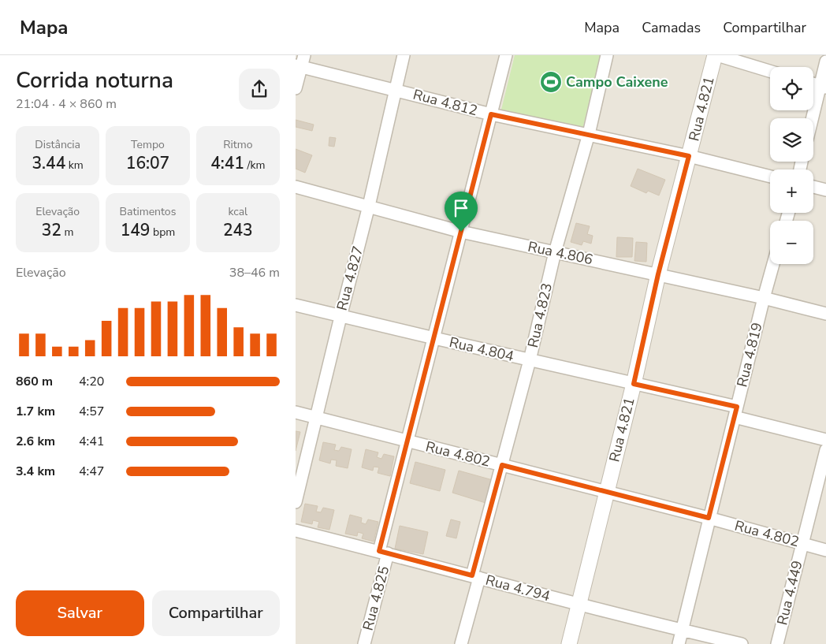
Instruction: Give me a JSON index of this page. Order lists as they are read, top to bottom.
{
  "streets": {
    "street": [
      "Rua 4.812",
      "Rua 4.821",
      "Rua 4.806",
      "Rua 4.827",
      "Rua 4.823",
      "Rua 4.804",
      "Rua 4.819",
      "Rua 4.802",
      "Rua 4.794",
      "Rua 4.449",
      "Rua 4.825"
    ]
  },
  "crossings": [
    ["Rua 4.812", "Rua 4.821"],
    ["Rua 4.812", "Rua 4.827"],
    ["Rua 4.812", "Rua 4.823"],
    ["Rua 4.812", "Rua 4.825"],
    ["Rua 4.821", "Rua 4.806"],
    ["Rua 4.821", "Rua 4.804"],
    ["Rua 4.821", "Rua 4.802"],
    ["Rua 4.821", "Rua 4.794"],
    ["Rua 4.806", "Rua 4.827"],
    ["Rua 4.806", "Rua 4.823"],
    ["Rua 4.806", "Rua 4.819"],
    ["Rua 4.806", "Rua 4.825"],
    ["Rua 4.827", "Rua 4.804"],
    ["Rua 4.827", "Rua 4.802"],
    ["Rua 4.823", "Rua 4.804"],
    ["Rua 4.823", "Rua 4.802"],
    ["Rua 4.823", "Rua 4.794"],
    ["Rua 4.804", "Rua 4.819"],
    ["Rua 4.804", "Rua 4.825"],
    ["Rua 4.819", "Rua 4.802"],
    ["Rua 4.819", "Rua 4.794"],
    ["Rua 4.802", "Rua 4.449"],
    ["Rua 4.802", "Rua 4.825"],
    ["Rua 4.794", "Rua 4.825"]
  ],
  "places": {
    "sports": ["Campo Caixene"]
  },
  "page": {
    "header": "Mapa",
    "nav": ["Mapa", "Camadas", "Compartilhar"],
    "heading": ["Corrida noturna", "21:04 · 4 × 860 m"],
    "map_buttons": ["+", "−"],
    "stats": [
      ["Distância", "3.44 km"],
      ["Tempo", "16:07"],
      ["Ritmo", "4:41 /km"],
      ["Elevação", "32 m"],
      ["Batimentos", "149 bpm"],
      ["kcal", "243"]
    ],
    "chart": ["Elevação", "38–46 m"],
    "list": [
      {
        "name": "860 m",
        "note": "4:20"
      },
      {
        "name": "1.7 km",
        "note": "4:57"
      },
      {
        "name": "2.6 km",
        "note": "4:41"
      },
      {
        "name": "3.4 km",
        "note": "4:47"
      }
    ],
    "buttons": ["Salvar", "Compartilhar"]
  }
}
